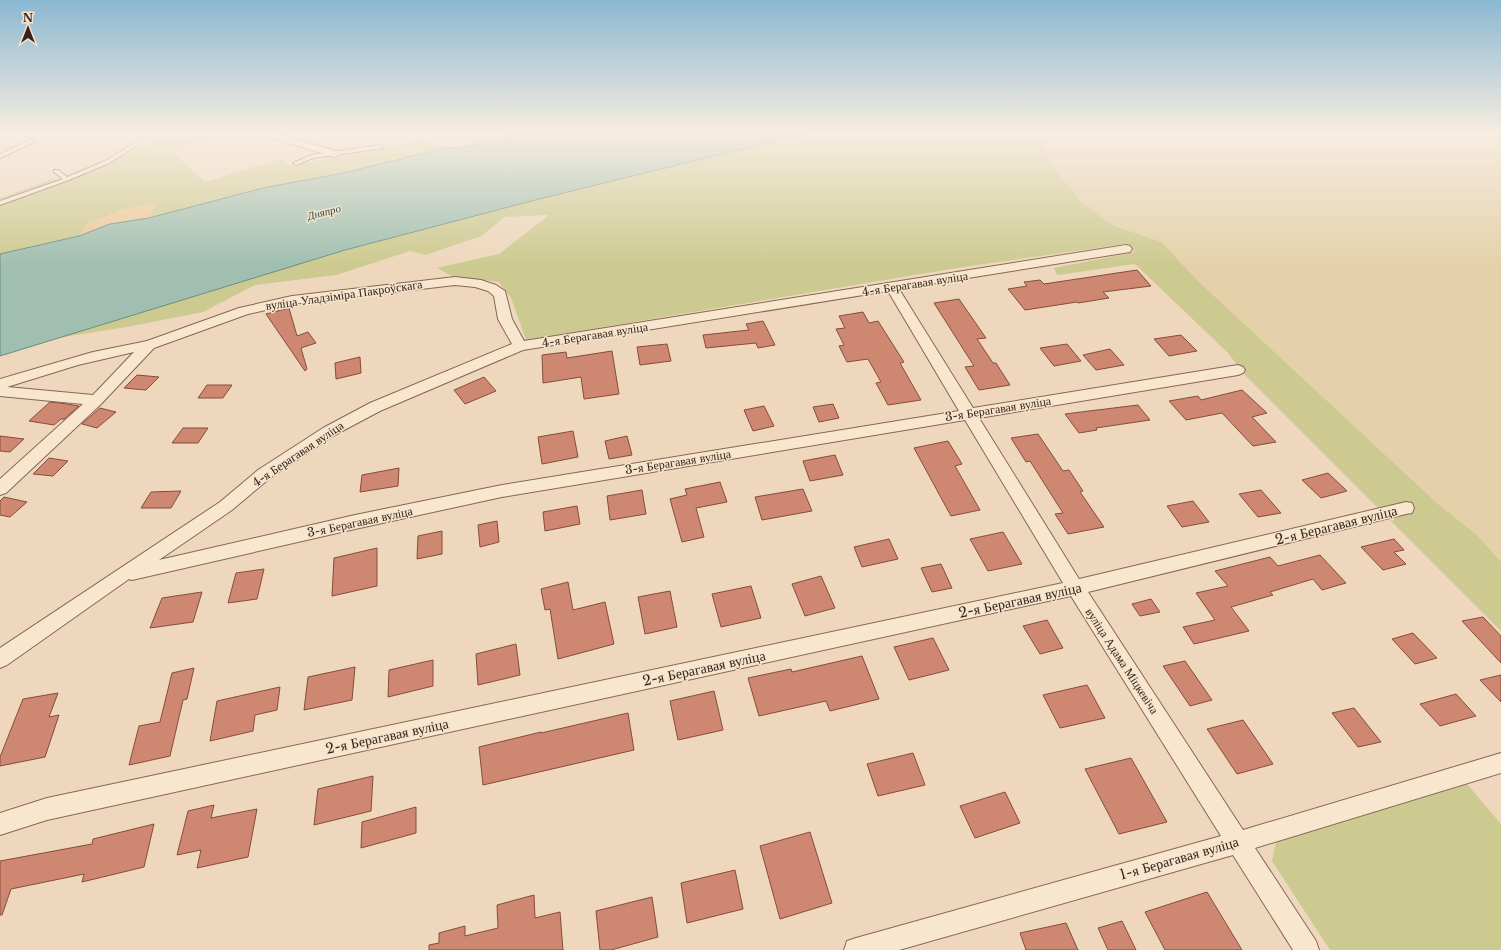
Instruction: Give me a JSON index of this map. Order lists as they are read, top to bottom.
{
  "streets": {
    "street": [
      "4-я Берагавая вуліца",
      "вуліца Уладзіміра Пакроўскага",
      "3-я Берагавая вуліца",
      "2-я Берагавая вуліца",
      "вуліца Адама Міцкевіча",
      "1-я Берагавая вуліца"
    ]
  },
  "crossings": [
    ["4-я Берагавая вуліца", "вуліца Уладзіміра Пакроўскага"],
    ["4-я Берагавая вуліца", "3-я Берагавая вуліца"],
    ["4-я Берагавая вуліца", "вуліца Адама Міцкевіча"],
    ["3-я Берагавая вуліца", "вуліца Адама Міцкевіча"],
    ["2-я Берагавая вуліца", "вуліца Адама Міцкевіча"],
    ["вуліца Адама Міцкевіча", "1-я Берагавая вуліца"]
  ],
  "water": ["Дняпро"],
  "north": "top"
}
